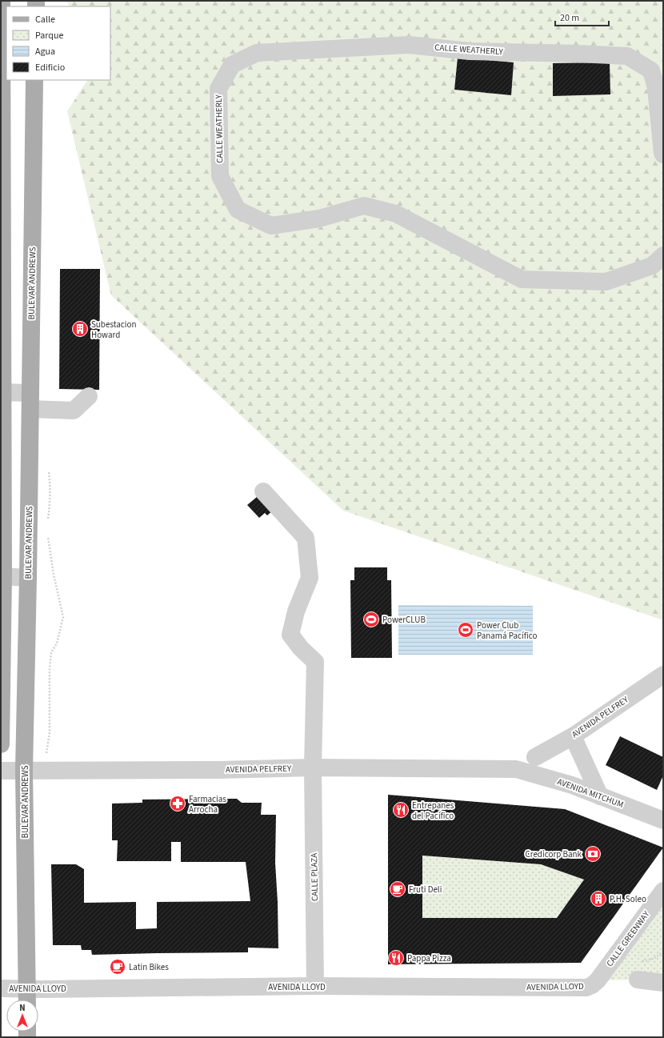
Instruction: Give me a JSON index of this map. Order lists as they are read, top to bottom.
{
  "streets": {
    "main road": ["BULEVAR ANDREWS"],
    "street": [
      "CALLE WEATHERLY",
      "AVENIDA PELFREY",
      "AVENIDA MITCHUM",
      "CALLE PLAZA",
      "CALLE GREENWAY",
      "AVENIDA LLOYD"
    ]
  },
  "crossings": [
    ["BULEVAR ANDREWS", "AVENIDA PELFREY"],
    ["BULEVAR ANDREWS", "AVENIDA LLOYD"],
    ["AVENIDA PELFREY", "AVENIDA MITCHUM"],
    ["AVENIDA PELFREY", "CALLE PLAZA"],
    ["CALLE PLAZA", "AVENIDA LLOYD"],
    ["CALLE GREENWAY", "AVENIDA LLOYD"]
  ],
  "places": {
    "building": ["Subestacion Howard", "P.H. Soleo"],
    "sports": ["PowerCLUB", "Power Club Panamá Pacífico"],
    "pharmacy": ["Farmacias Arrocha"],
    "restaurant": ["Entrepanes del Pacífico", "Pappa Pizza"],
    "bank": ["Credicorp Bank"],
    "cafe": ["Fruti Deli", "Latin Bikes"]
  },
  "legend": [
    "Calle",
    "Parque",
    "Agua",
    "Edificio"
  ],
  "scale_bar": "20 m",
  "north": "top"
}
